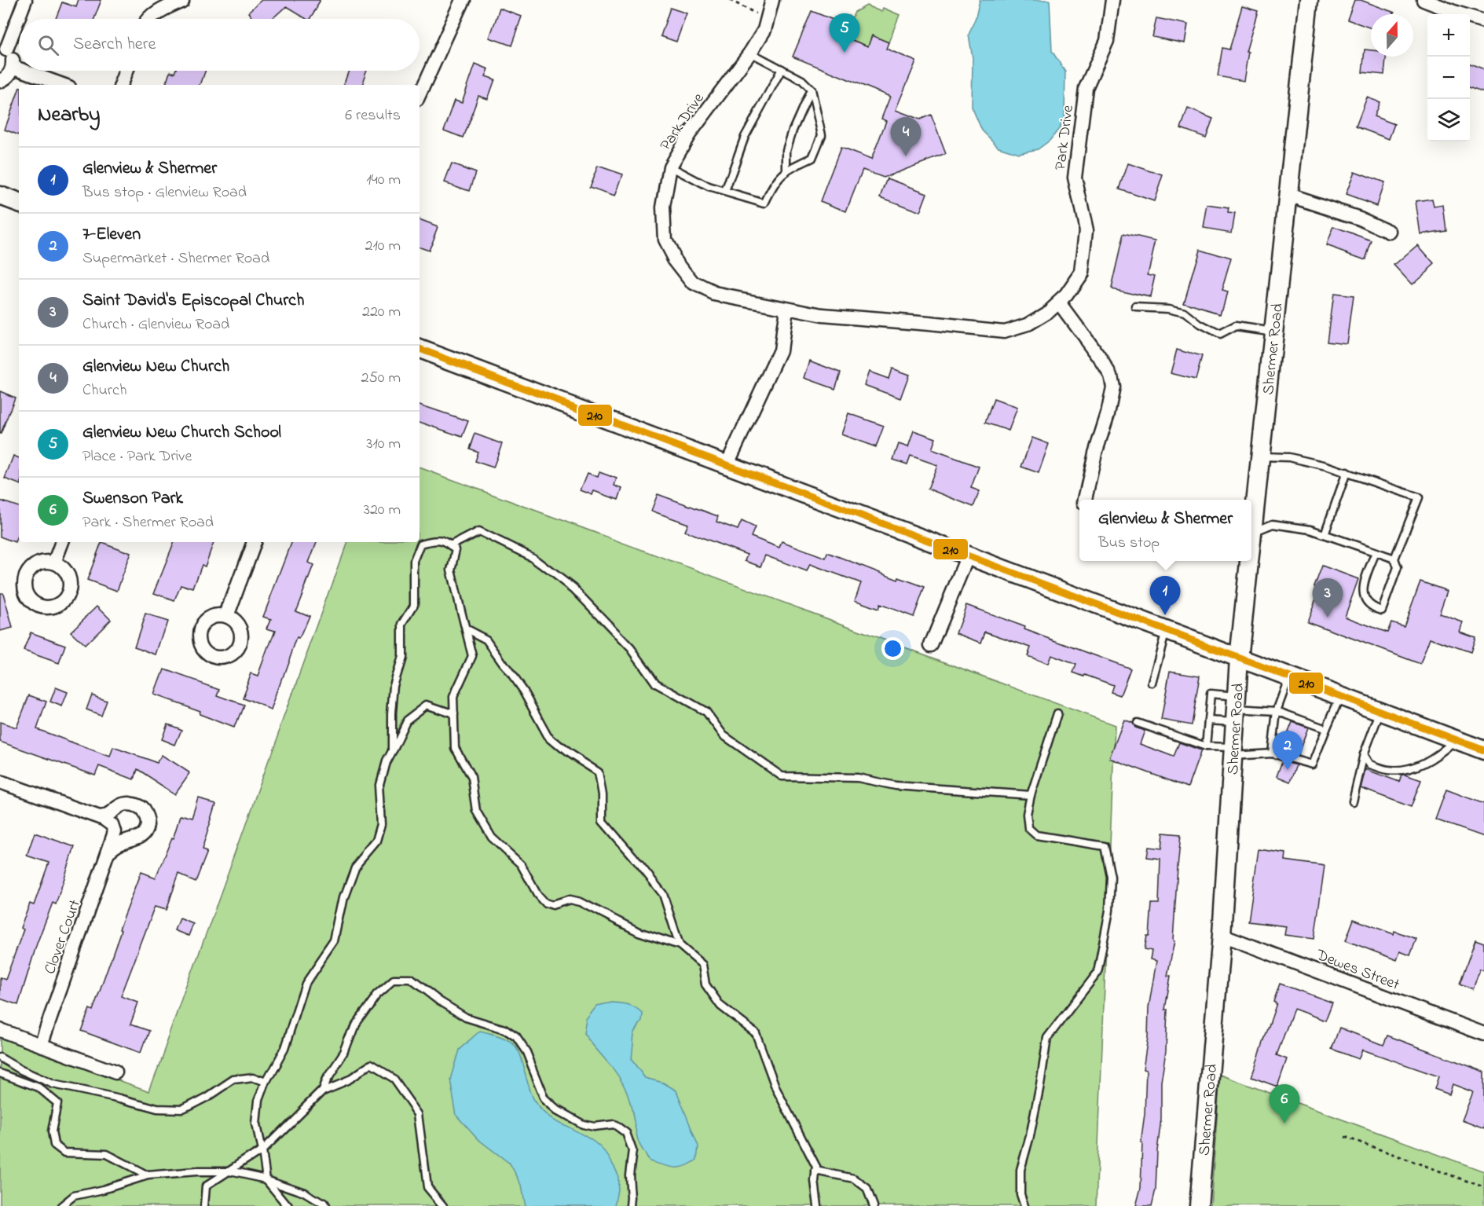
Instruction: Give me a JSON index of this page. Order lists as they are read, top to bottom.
{
  "streets": {
    "main road": ["Shermer Road"],
    "street": ["Park Drive", "Clover Court", "Dewes Street"]
  },
  "crossings": [
    ["Shermer Road", "Dewes Street"]
  ],
  "lines": ["transit line 210"],
  "north": "top",
  "page": {
    "pins": [
      "5",
      "4",
      "1",
      "3",
      "2",
      "6"
    ],
    "map_buttons": ["+", "−"],
    "search": "Search here",
    "heading": ["Nearby", "6 results"],
    "list": [
      {
        "mark": "1",
        "name": "Glenview & Shermer",
        "note": "Bus stop · Glenview Road",
        "value": "140 m"
      },
      {
        "mark": "2",
        "name": "7-Eleven",
        "note": "Supermarket · Shermer Road",
        "value": "210 m"
      },
      {
        "mark": "3",
        "name": "Saint David's Episcopal Church",
        "note": "Church · Glenview Road",
        "value": "220 m"
      },
      {
        "mark": "4",
        "name": "Glenview New Church",
        "note": "Church",
        "value": "250 m"
      },
      {
        "mark": "5",
        "name": "Glenview New Church School",
        "note": "Place · Park Drive",
        "value": "310 m"
      },
      {
        "mark": "6",
        "name": "Swenson Park",
        "note": "Park · Shermer Road",
        "value": "320 m"
      }
    ],
    "popup": ["Glenview & Shermer", "Bus stop"]
  }
}
